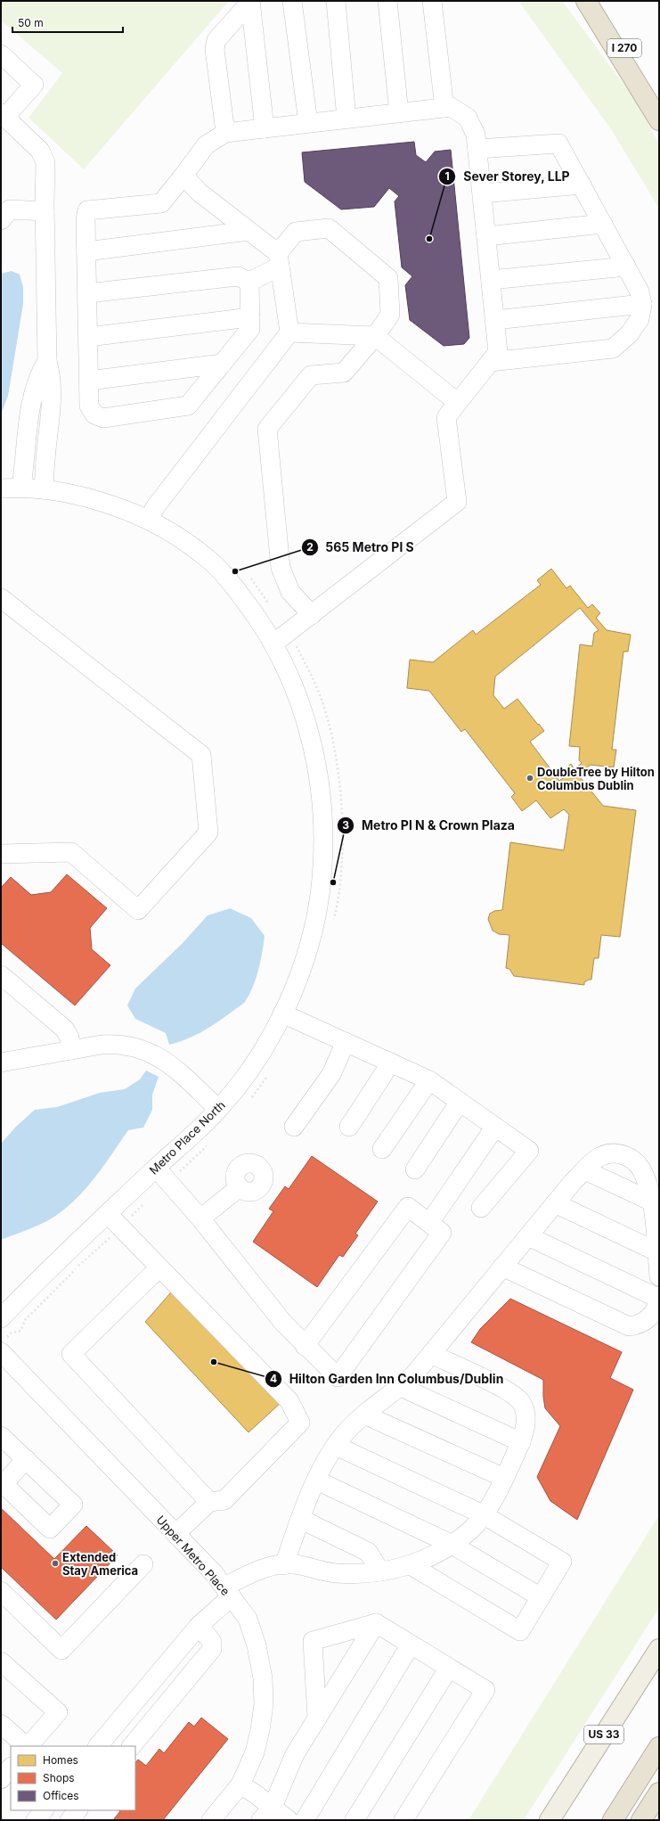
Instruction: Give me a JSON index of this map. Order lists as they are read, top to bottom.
{
  "streets": {
    "highway": ["I 270"],
    "main road": ["US 33"],
    "street": ["Metro Place North", "Upper Metro Place"]
  },
  "places": [
    "Sever Storey, LLP",
    "565 Metro Pl S",
    "DoubleTree by Hilton Columbus Dublin",
    "Metro Pl N & Crown Plaza",
    "Hilton Garden Inn Columbus/Dublin",
    "Extended Stay America"
  ],
  "legend": ["Homes", "Shops", "Offices"],
  "scale_bar": "50 m"
}
